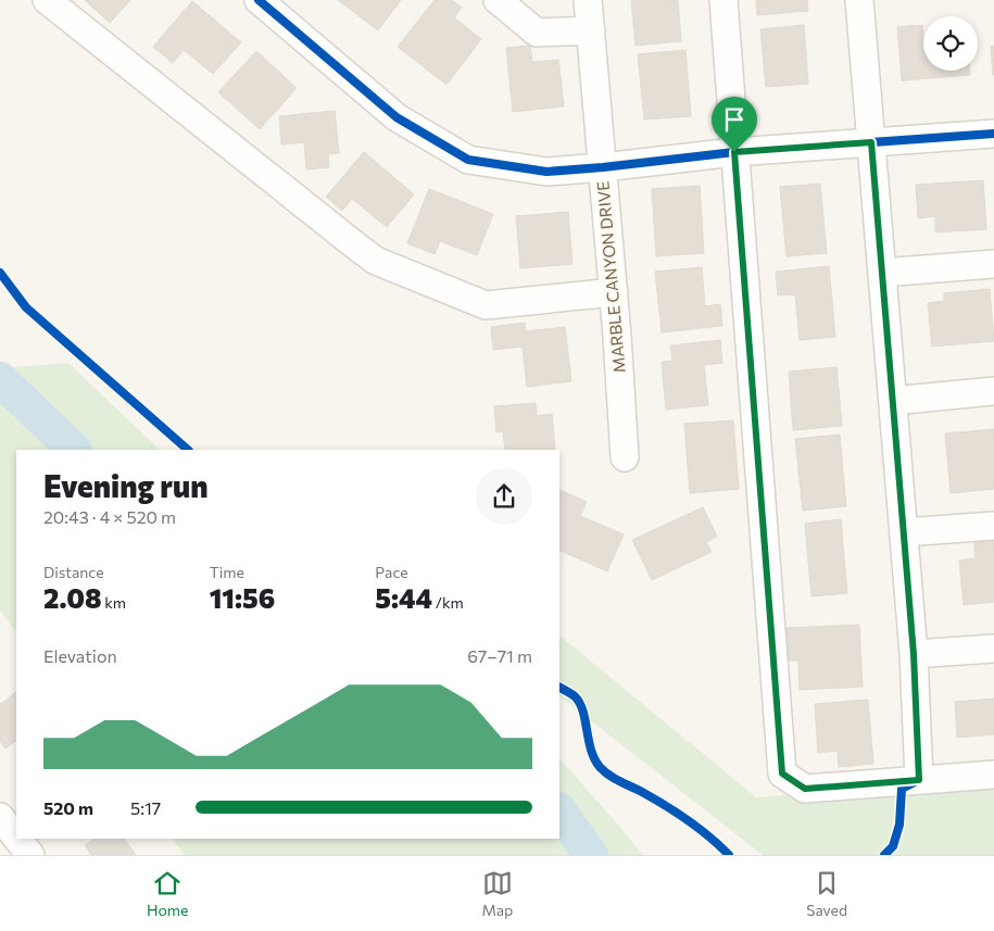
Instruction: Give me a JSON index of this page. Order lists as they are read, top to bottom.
{
  "streets": {
    "street": ["MARBLE CANYON DRIVE"]
  },
  "page": {
    "heading": ["Evening run", "20:43 · 4 × 520 m"],
    "stats": [
      ["Distance", "2.08 km"],
      ["Time", "11:56"],
      ["Pace", "5:44 /km"]
    ],
    "chart": ["Elevation", "67–71 m"],
    "list": [
      {
        "name": "520 m",
        "note": "5:17"
      }
    ],
    "tabs": ["Home", "Map", "Saved"]
  }
}
